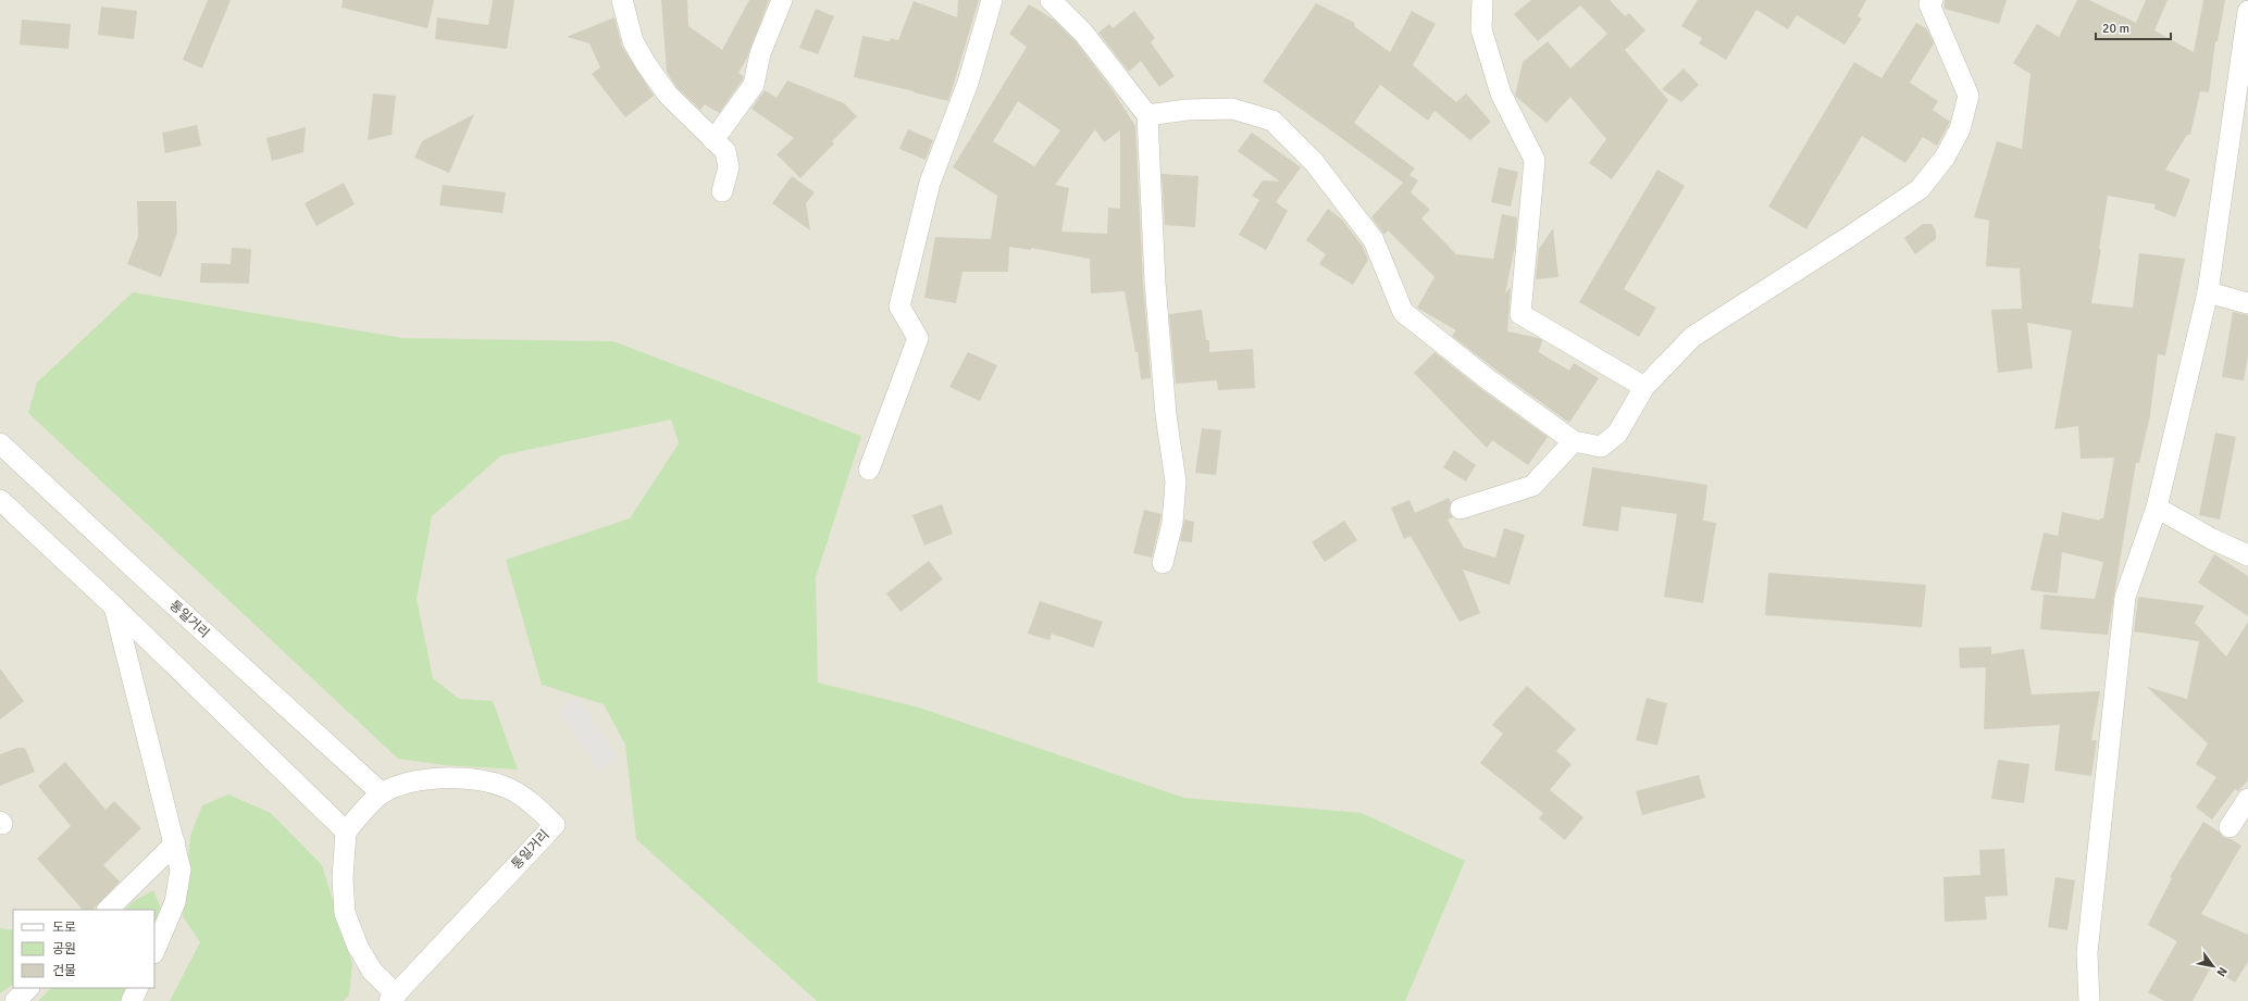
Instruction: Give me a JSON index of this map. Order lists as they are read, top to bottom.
{
  "streets": {
    "street": ["통일거리"]
  },
  "legend": ["도로", "공원", "건물"],
  "scale_bar": "20 m",
  "north": "bottom right"
}
